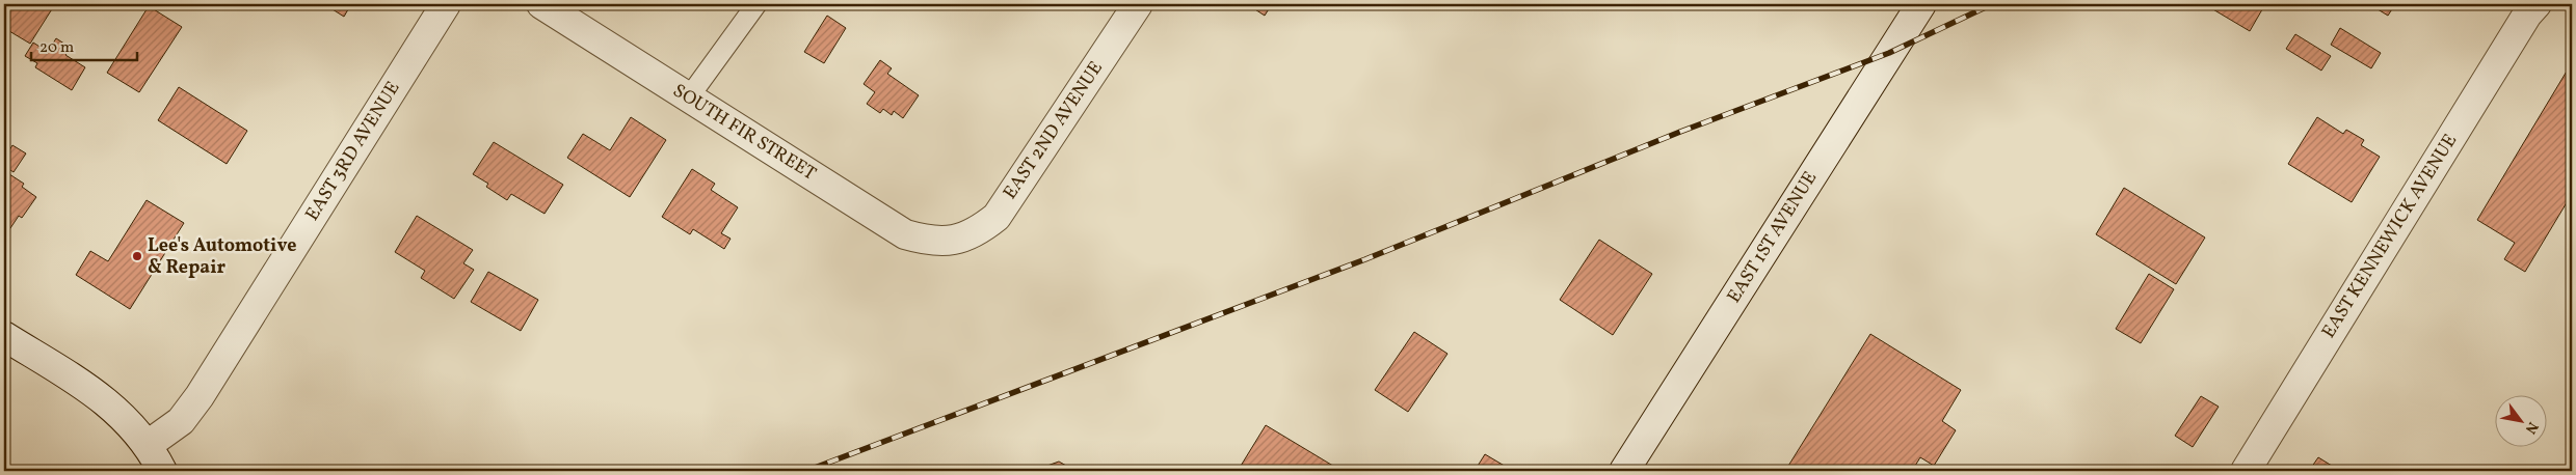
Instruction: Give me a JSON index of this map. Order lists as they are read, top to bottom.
{
  "streets": {
    "street": [
      "EAST 2ND AVENUE",
      "SOUTH FIR STREET",
      "EAST 3RD AVENUE",
      "EAST KENNEWICK AVENUE",
      "EAST 1ST AVENUE"
    ]
  },
  "crossings": [
    ["EAST 2ND AVENUE", "SOUTH FIR STREET"]
  ],
  "places": ["Lee's Automotive & Repair"],
  "scale_bar": "20 m",
  "north": "bottom right"
}
